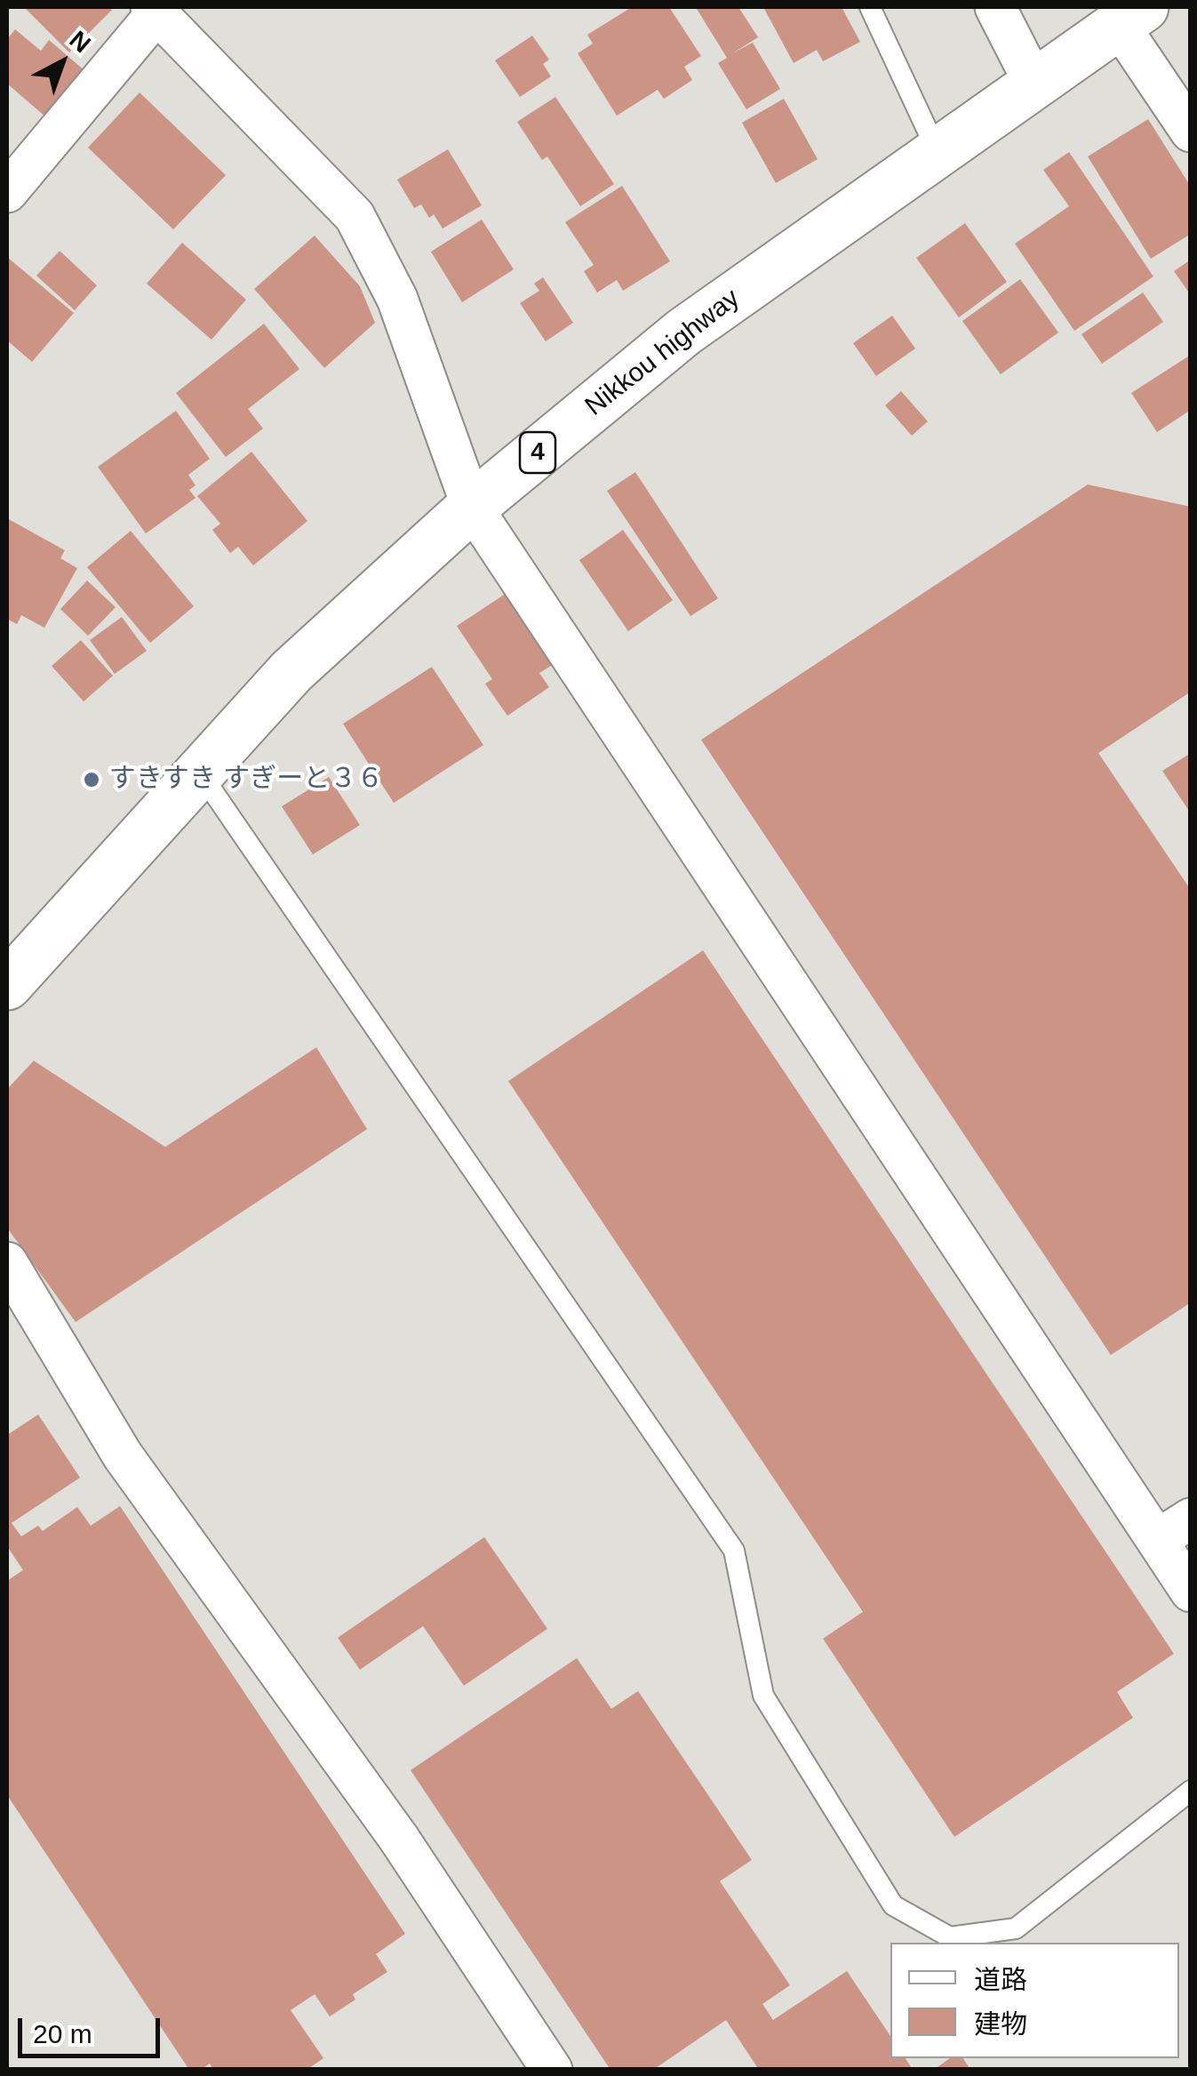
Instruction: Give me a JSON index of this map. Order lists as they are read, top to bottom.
{
  "streets": {
    "highway": ["Nikkou highway", "4"]
  },
  "places": ["すきすき すぎーと３６"],
  "legend": ["道路", "建物"],
  "scale_bar": "20 m",
  "north": "top right"
}
